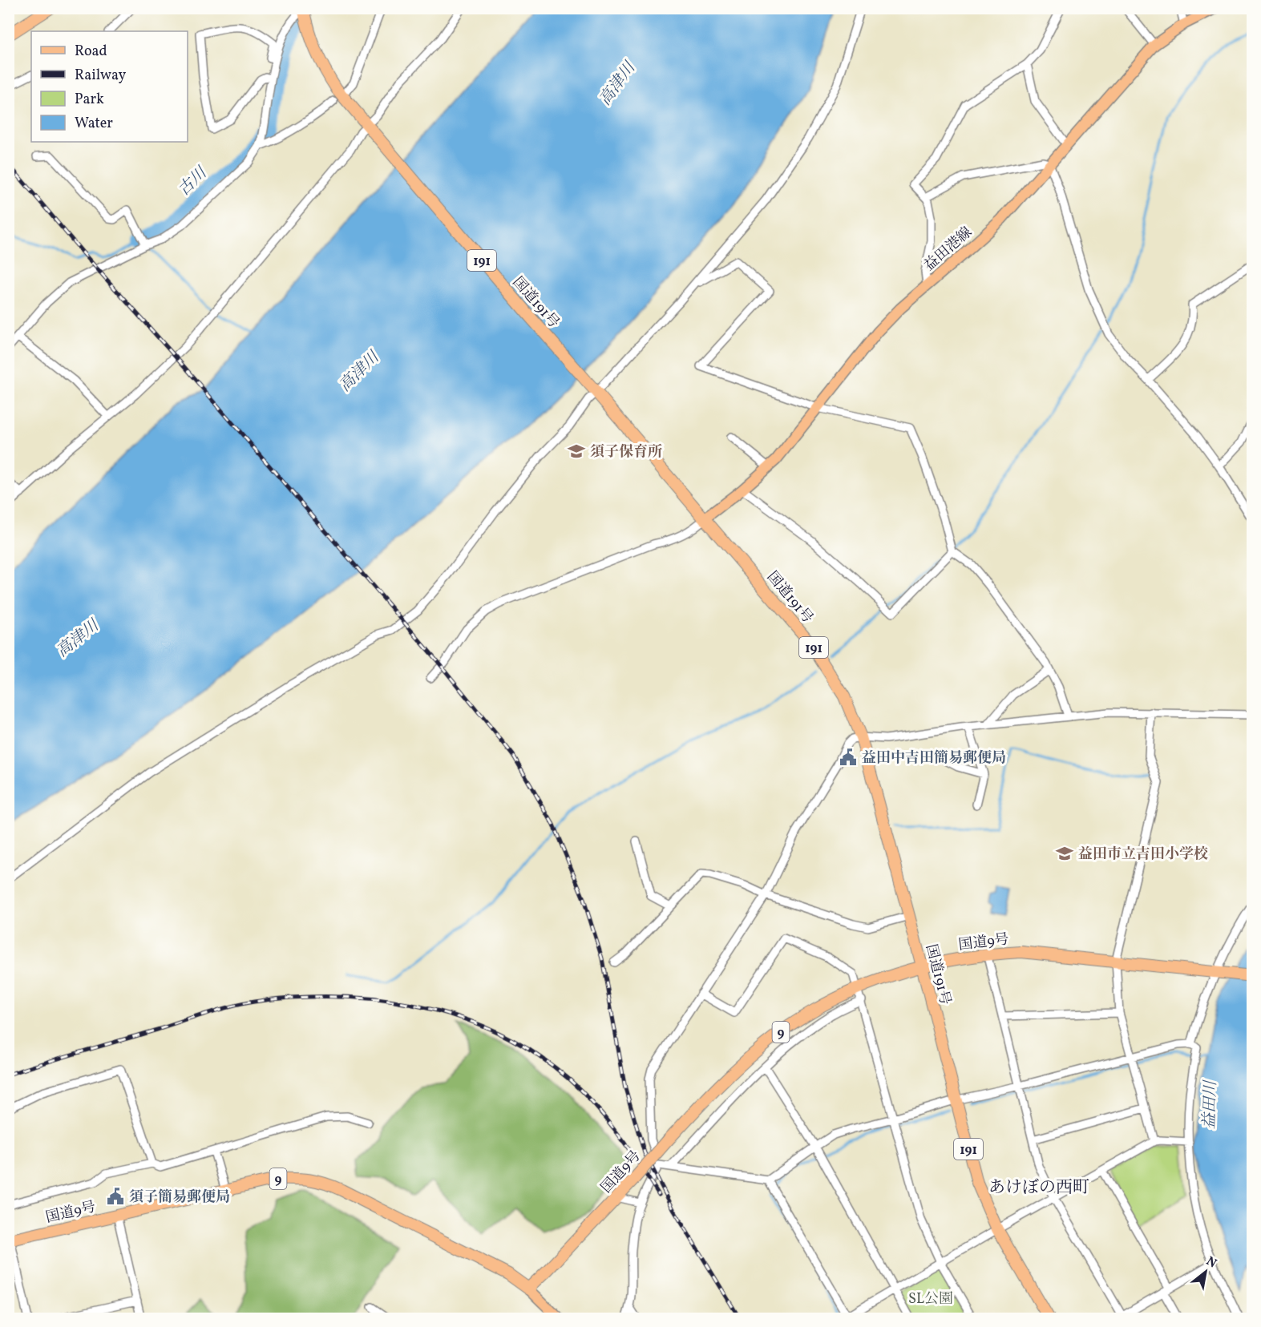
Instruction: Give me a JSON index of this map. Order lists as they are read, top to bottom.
{
  "streets": {
    "highway": [
      "191",
      "国道191号",
      "国道9号",
      "9"
    ],
    "main road": ["益田港線"]
  },
  "crossings": [
    ["益田港線", "国道191号"],
    ["国道191号", "国道9号"]
  ],
  "districts": ["あけぼの西町"],
  "water": ["高津川", "古川", "益田川"],
  "parks": ["SL公園"],
  "places": {
    "school or university": ["須子保育所", "益田市立吉田小学校"],
    "public building": ["益田中吉田簡易郵便局", "須子簡易郵便局"]
  },
  "legend": [
    "Road",
    "Railway",
    "Park",
    "Water"
  ],
  "north": "top right"
}
